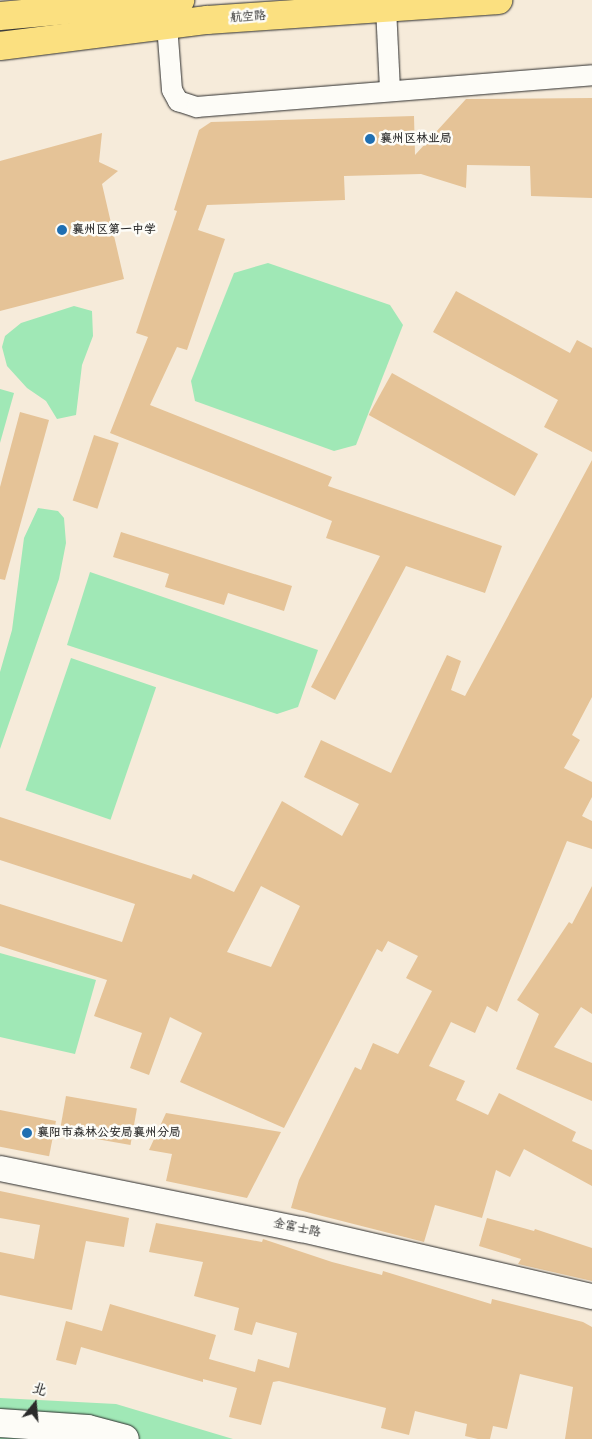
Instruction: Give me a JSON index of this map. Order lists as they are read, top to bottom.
{
  "streets": {
    "main road": ["航空路"],
    "street": ["金富士路"]
  },
  "places": ["襄州区林业局", "襄州区第一中学", "襄阳市森林公安局襄州分局"],
  "north": "top"
}
